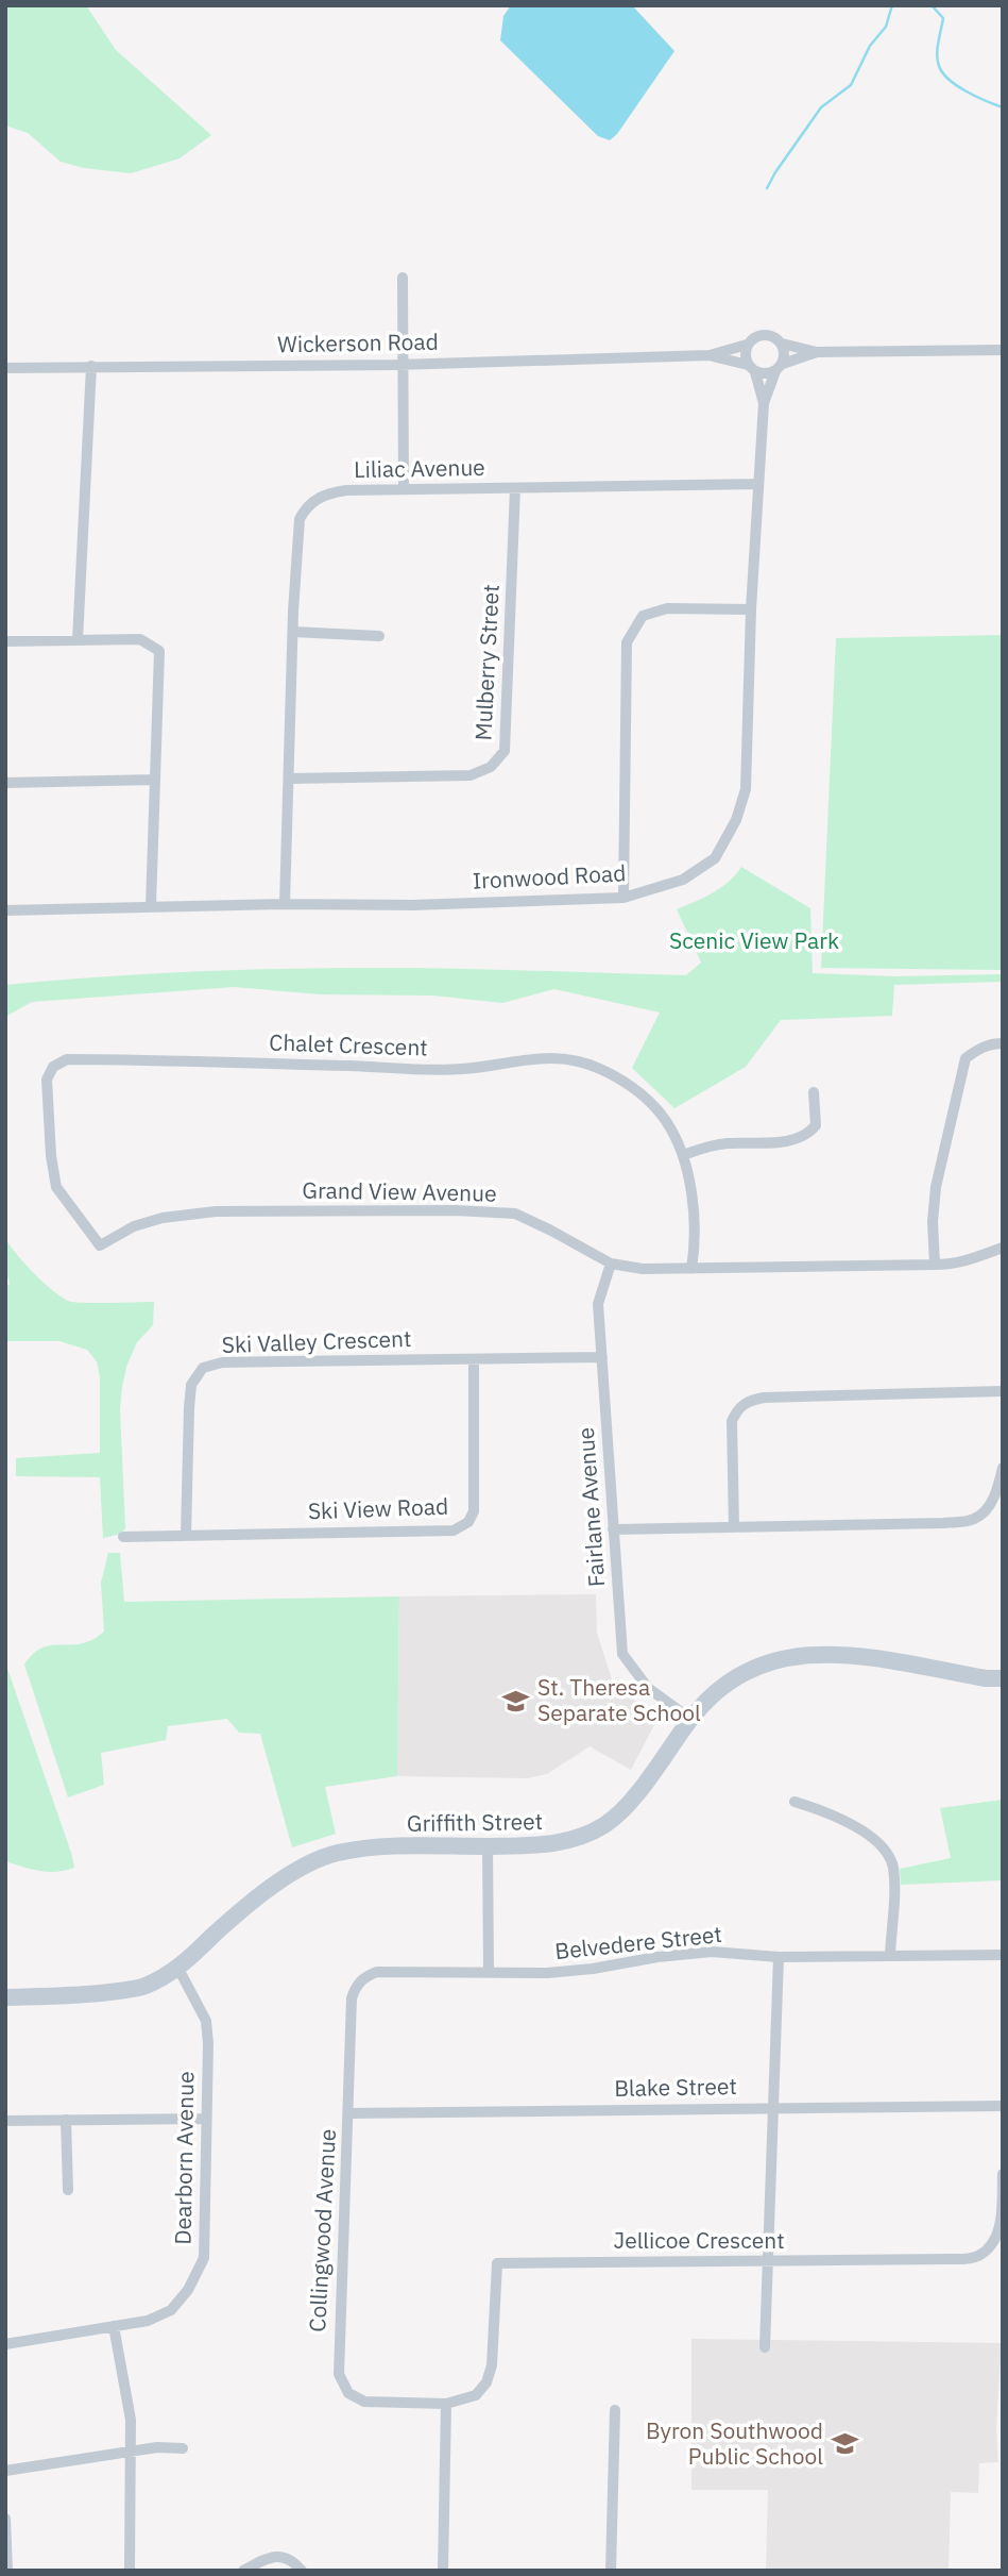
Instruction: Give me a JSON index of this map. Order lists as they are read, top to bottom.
{
  "streets": {
    "street": [
      "Wickerson Road",
      "Liliac Avenue",
      "Mulberry Street",
      "Ironwood Road",
      "Chalet Crescent",
      "Grand View Avenue",
      "Ski Valley Crescent",
      "Fairlane Avenue",
      "Ski View Road",
      "Griffith Street",
      "Belvedere Street",
      "Blake Street",
      "Dearborn Avenue",
      "Collingwood Avenue",
      "Jellicoe Crescent"
    ]
  },
  "crossings": [
    ["Wickerson Road", "Ironwood Road"],
    ["Liliac Avenue", "Mulberry Street"],
    ["Liliac Avenue", "Ironwood Road"],
    ["Chalet Crescent", "Grand View Avenue"],
    ["Grand View Avenue", "Fairlane Avenue"],
    ["Ski Valley Crescent", "Fairlane Avenue"],
    ["Ski Valley Crescent", "Ski View Road"],
    ["Fairlane Avenue", "Griffith Street"],
    ["Griffith Street", "Dearborn Avenue"],
    ["Belvedere Street", "Collingwood Avenue"],
    ["Blake Street", "Collingwood Avenue"],
    ["Collingwood Avenue", "Jellicoe Crescent"]
  ],
  "parks": ["Scenic View Park"],
  "places": {
    "school or university": ["St. Theresa Separate School", "Byron Southwood Public School"]
  }
}
